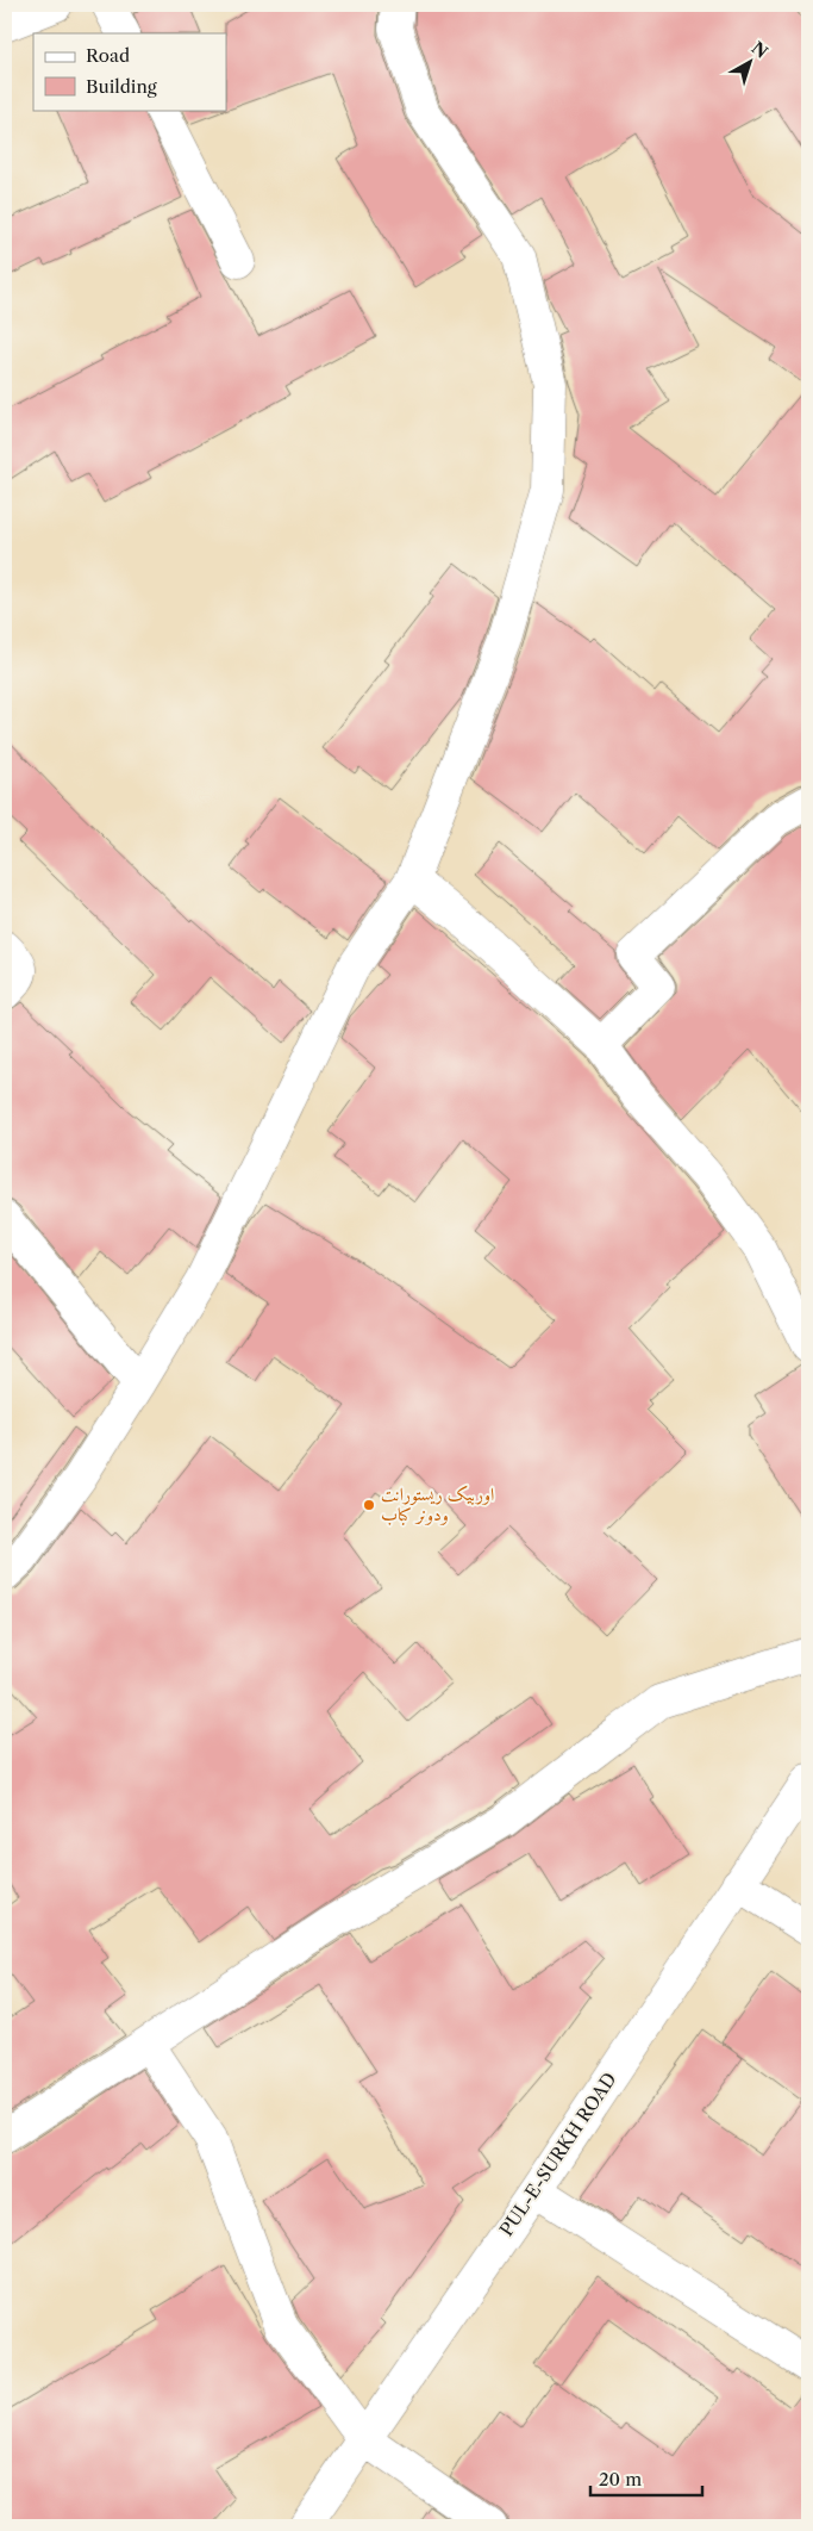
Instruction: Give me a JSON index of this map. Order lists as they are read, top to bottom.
{
  "streets": {
    "street": ["PUL-E-SURKH ROAD"]
  },
  "places": ["اوربیک ریستورانت ودونر کباب"],
  "legend": ["Road", "Building"],
  "scale_bar": "20 m",
  "north": "top right"
}
